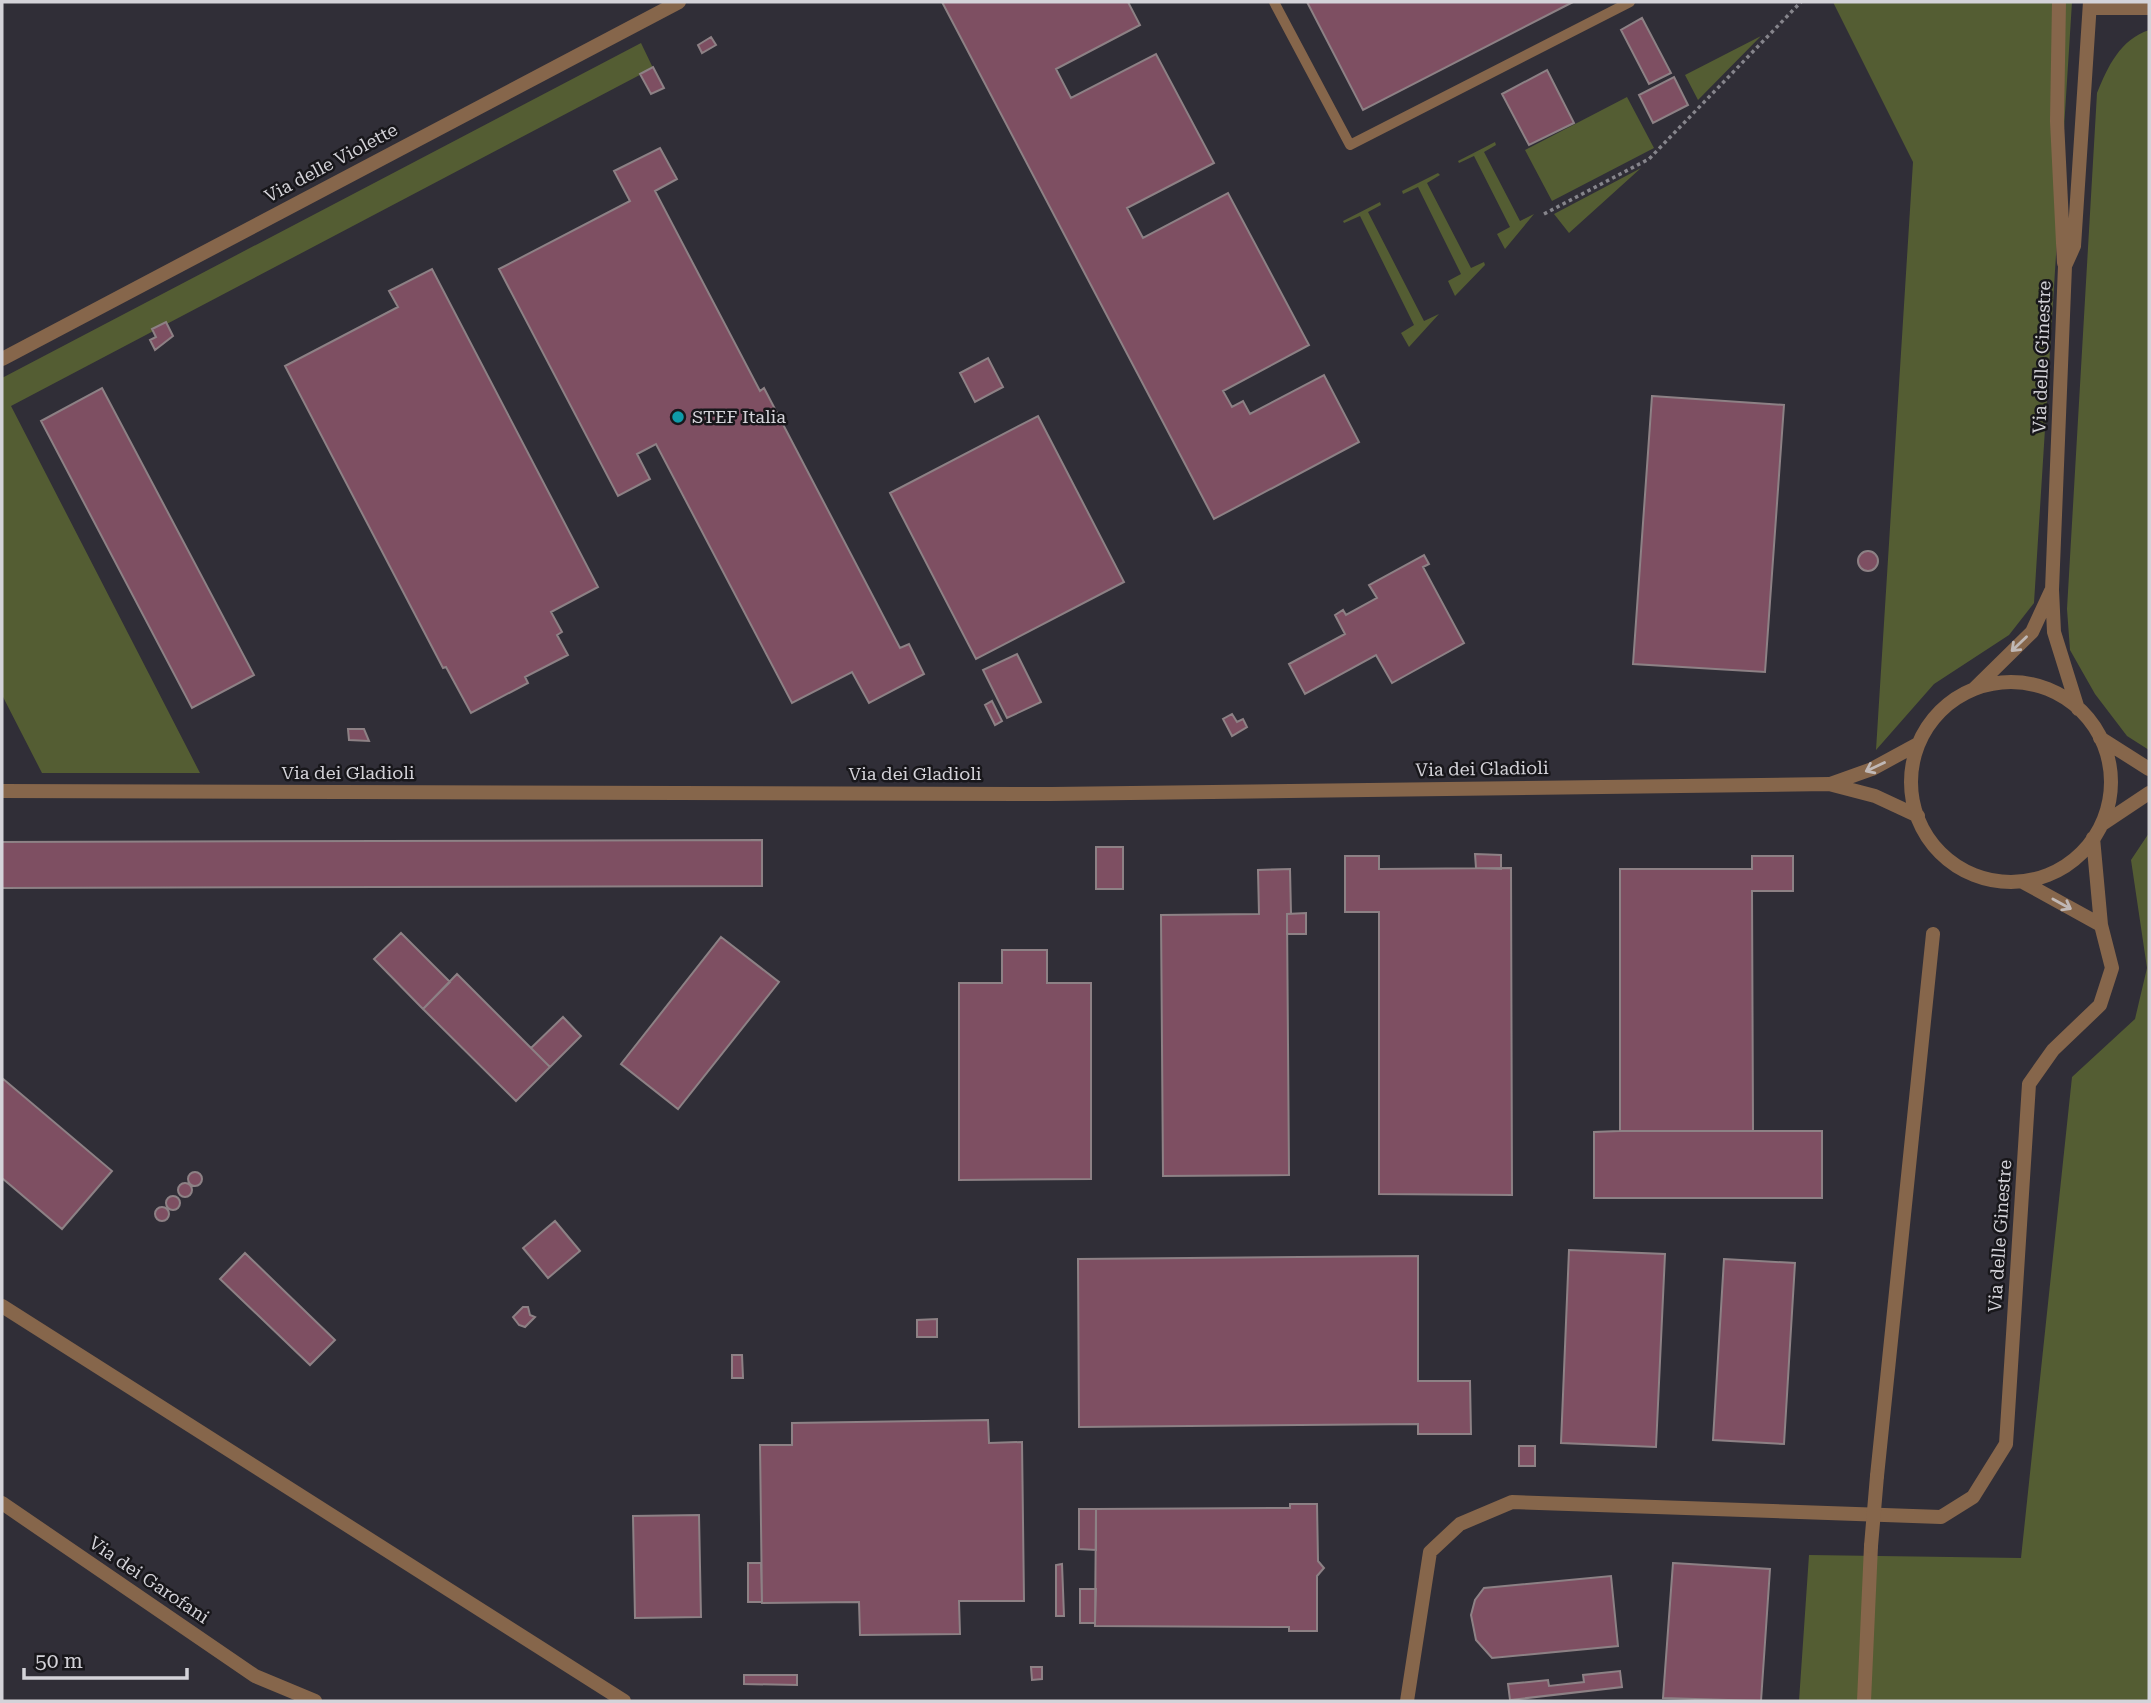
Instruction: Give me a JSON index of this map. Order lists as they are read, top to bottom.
{
  "streets": {
    "street": [
      "Via delle Violette",
      "Via delle Ginestre",
      "Via dei Gladioli",
      "Via dei Garofani"
    ]
  },
  "crossings": [
    ["Via delle Ginestre", "Via dei Gladioli"]
  ],
  "places": ["STEF Italia"],
  "scale_bar": "50 m"
}
